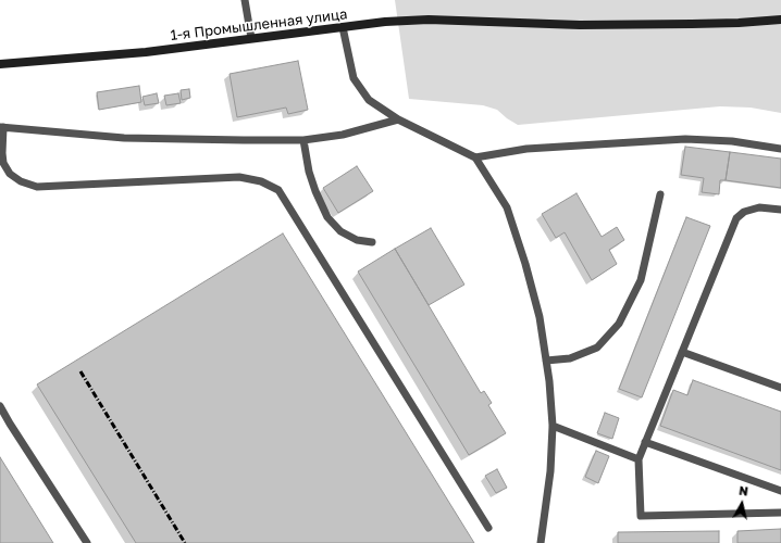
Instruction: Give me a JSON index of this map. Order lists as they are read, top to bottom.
{
  "streets": {
    "main road": ["1-я Промышленная улица"]
  },
  "north": "top"
}
